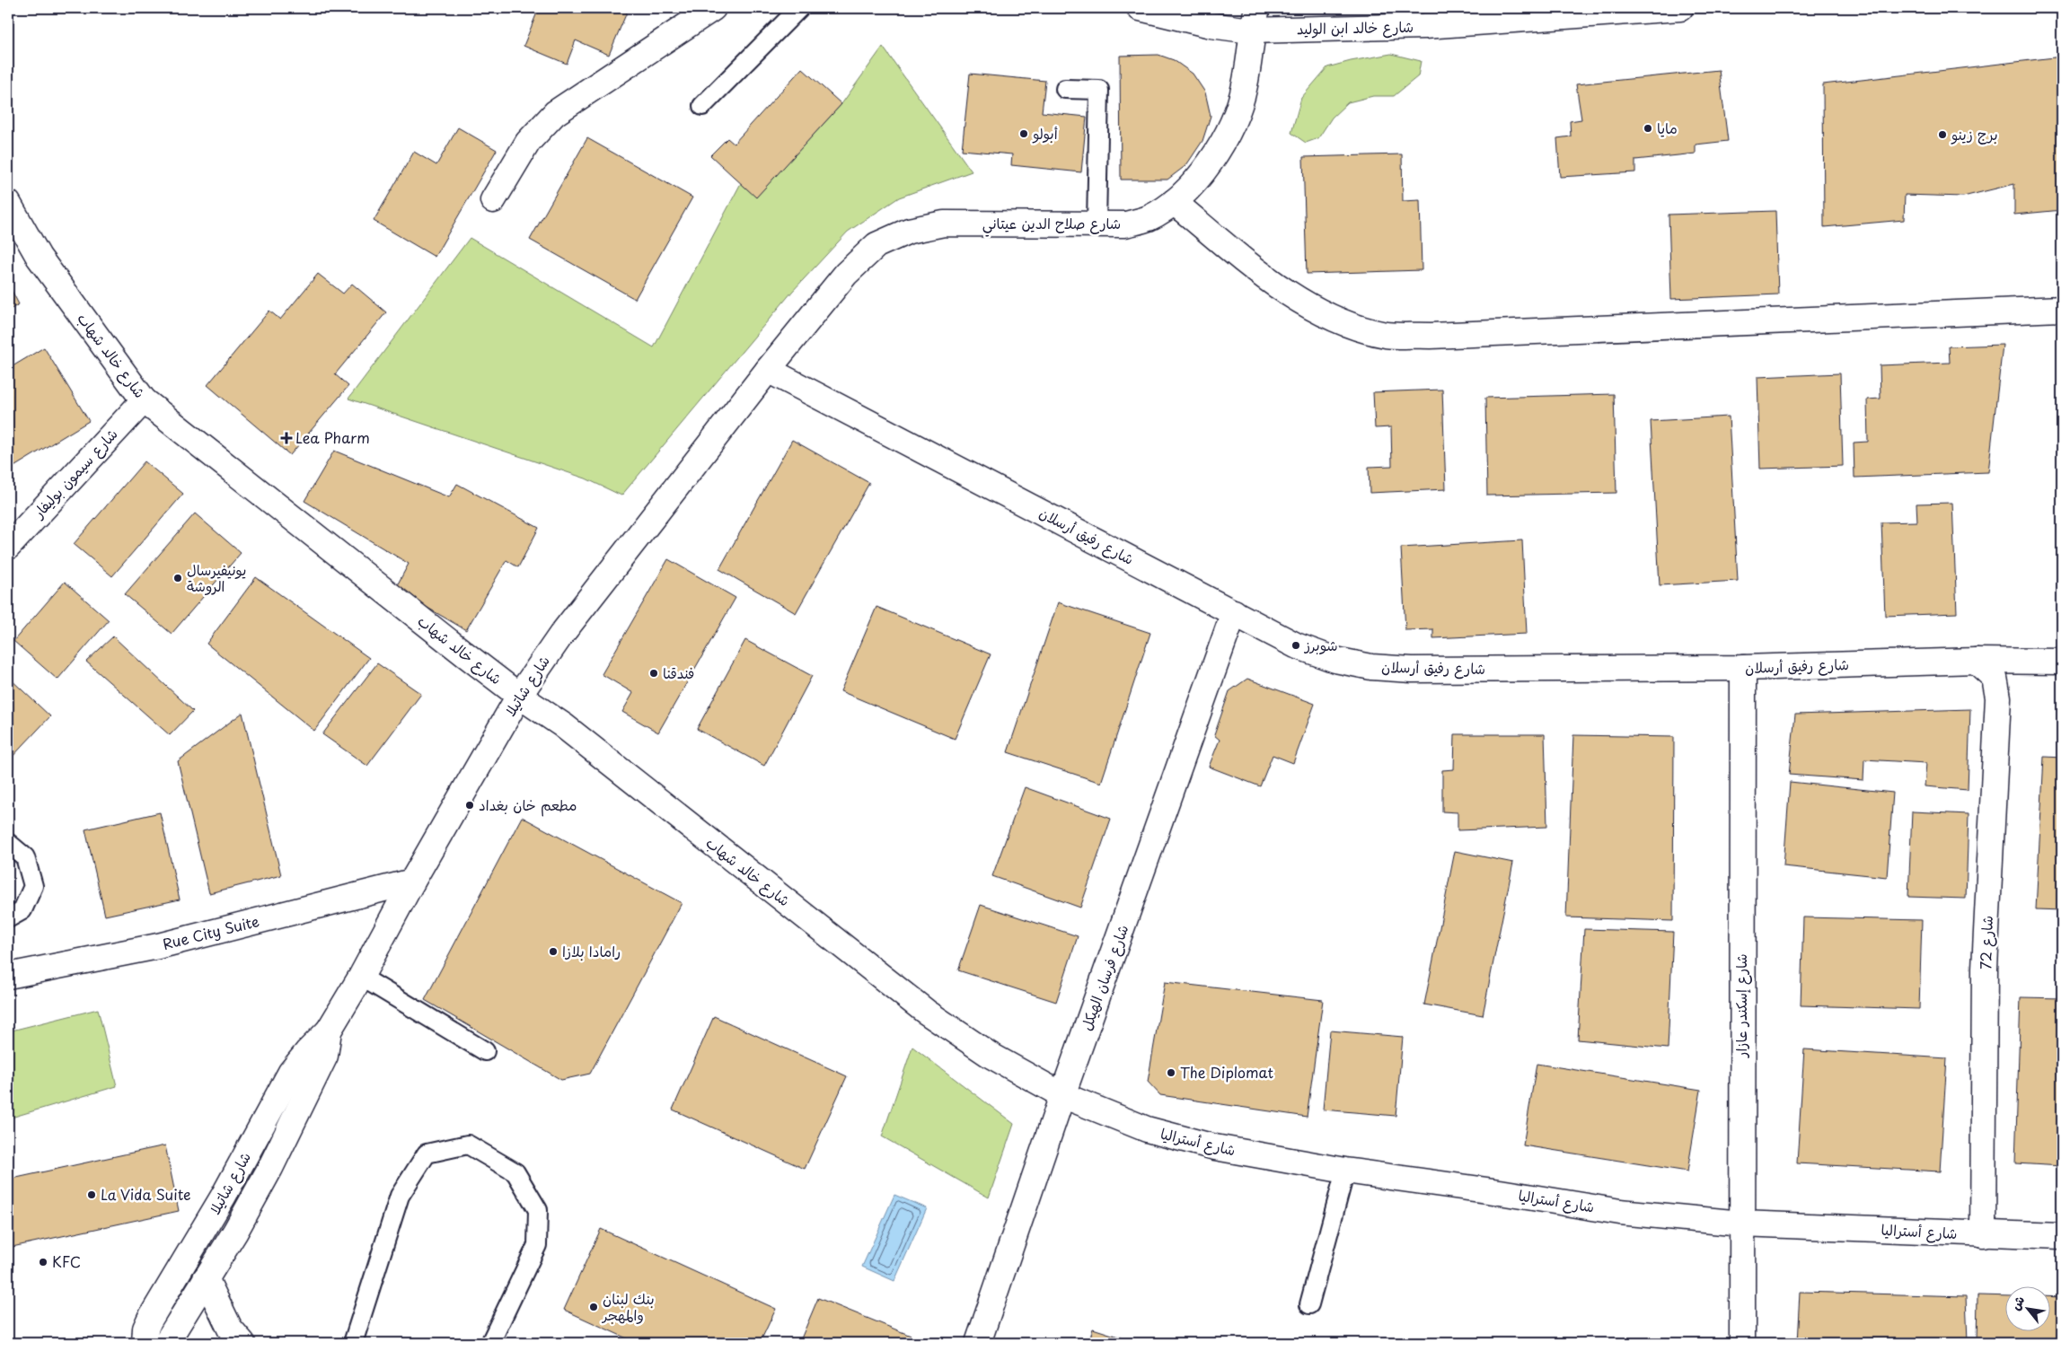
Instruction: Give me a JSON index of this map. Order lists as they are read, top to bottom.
{
  "streets": {
    "main road": [
      "شارع خالد ابن الوليد",
      "شارع صلاح الدين عيتاني",
      "شارع خالد شهاب",
      "شارع سيمون بوليفار",
      "شارع رفيق أرسلان",
      "شارع شاتيلا",
      "Rue City Suite",
      "شارع 72",
      "شارع فرسان الهيكل",
      "شارع إسكندر عازار",
      "شارع أستراليا"
    ]
  },
  "crossings": [
    ["شارع خالد ابن الوليد", "شارع صلاح الدين عيتاني"],
    ["شارع صلاح الدين عيتاني", "شارع رفيق أرسلان"],
    ["شارع صلاح الدين عيتاني", "شارع شاتيلا"],
    ["شارع خالد شهاب", "شارع سيمون بوليفار"],
    ["شارع خالد شهاب", "شارع شاتيلا"],
    ["شارع خالد شهاب", "شارع فرسان الهيكل"],
    ["شارع خالد شهاب", "شارع أستراليا"],
    ["شارع رفيق أرسلان", "شارع شاتيلا"],
    ["شارع رفيق أرسلان", "شارع 72"],
    ["شارع رفيق أرسلان", "شارع فرسان الهيكل"],
    ["شارع رفيق أرسلان", "شارع إسكندر عازار"],
    ["شارع شاتيلا", "Rue City Suite"],
    ["شارع 72", "شارع أستراليا"],
    ["شارع فرسان الهيكل", "شارع أستراليا"],
    ["شارع إسكندر عازار", "شارع أستراليا"]
  ],
  "places": {
    "other": [
      "مايا",
      "أبولو",
      "برج زينو",
      "يونيفيرسال الروشة",
      "شوبرز",
      "فندقنا",
      "مطعم خان بغداد",
      "رامادا بلازا",
      "The Diplomat",
      "La Vida Suite",
      "KFC",
      "بنك لبنان والمهجر"
    ],
    "health": ["Lea Pharm"]
  },
  "north": "top left"
}
